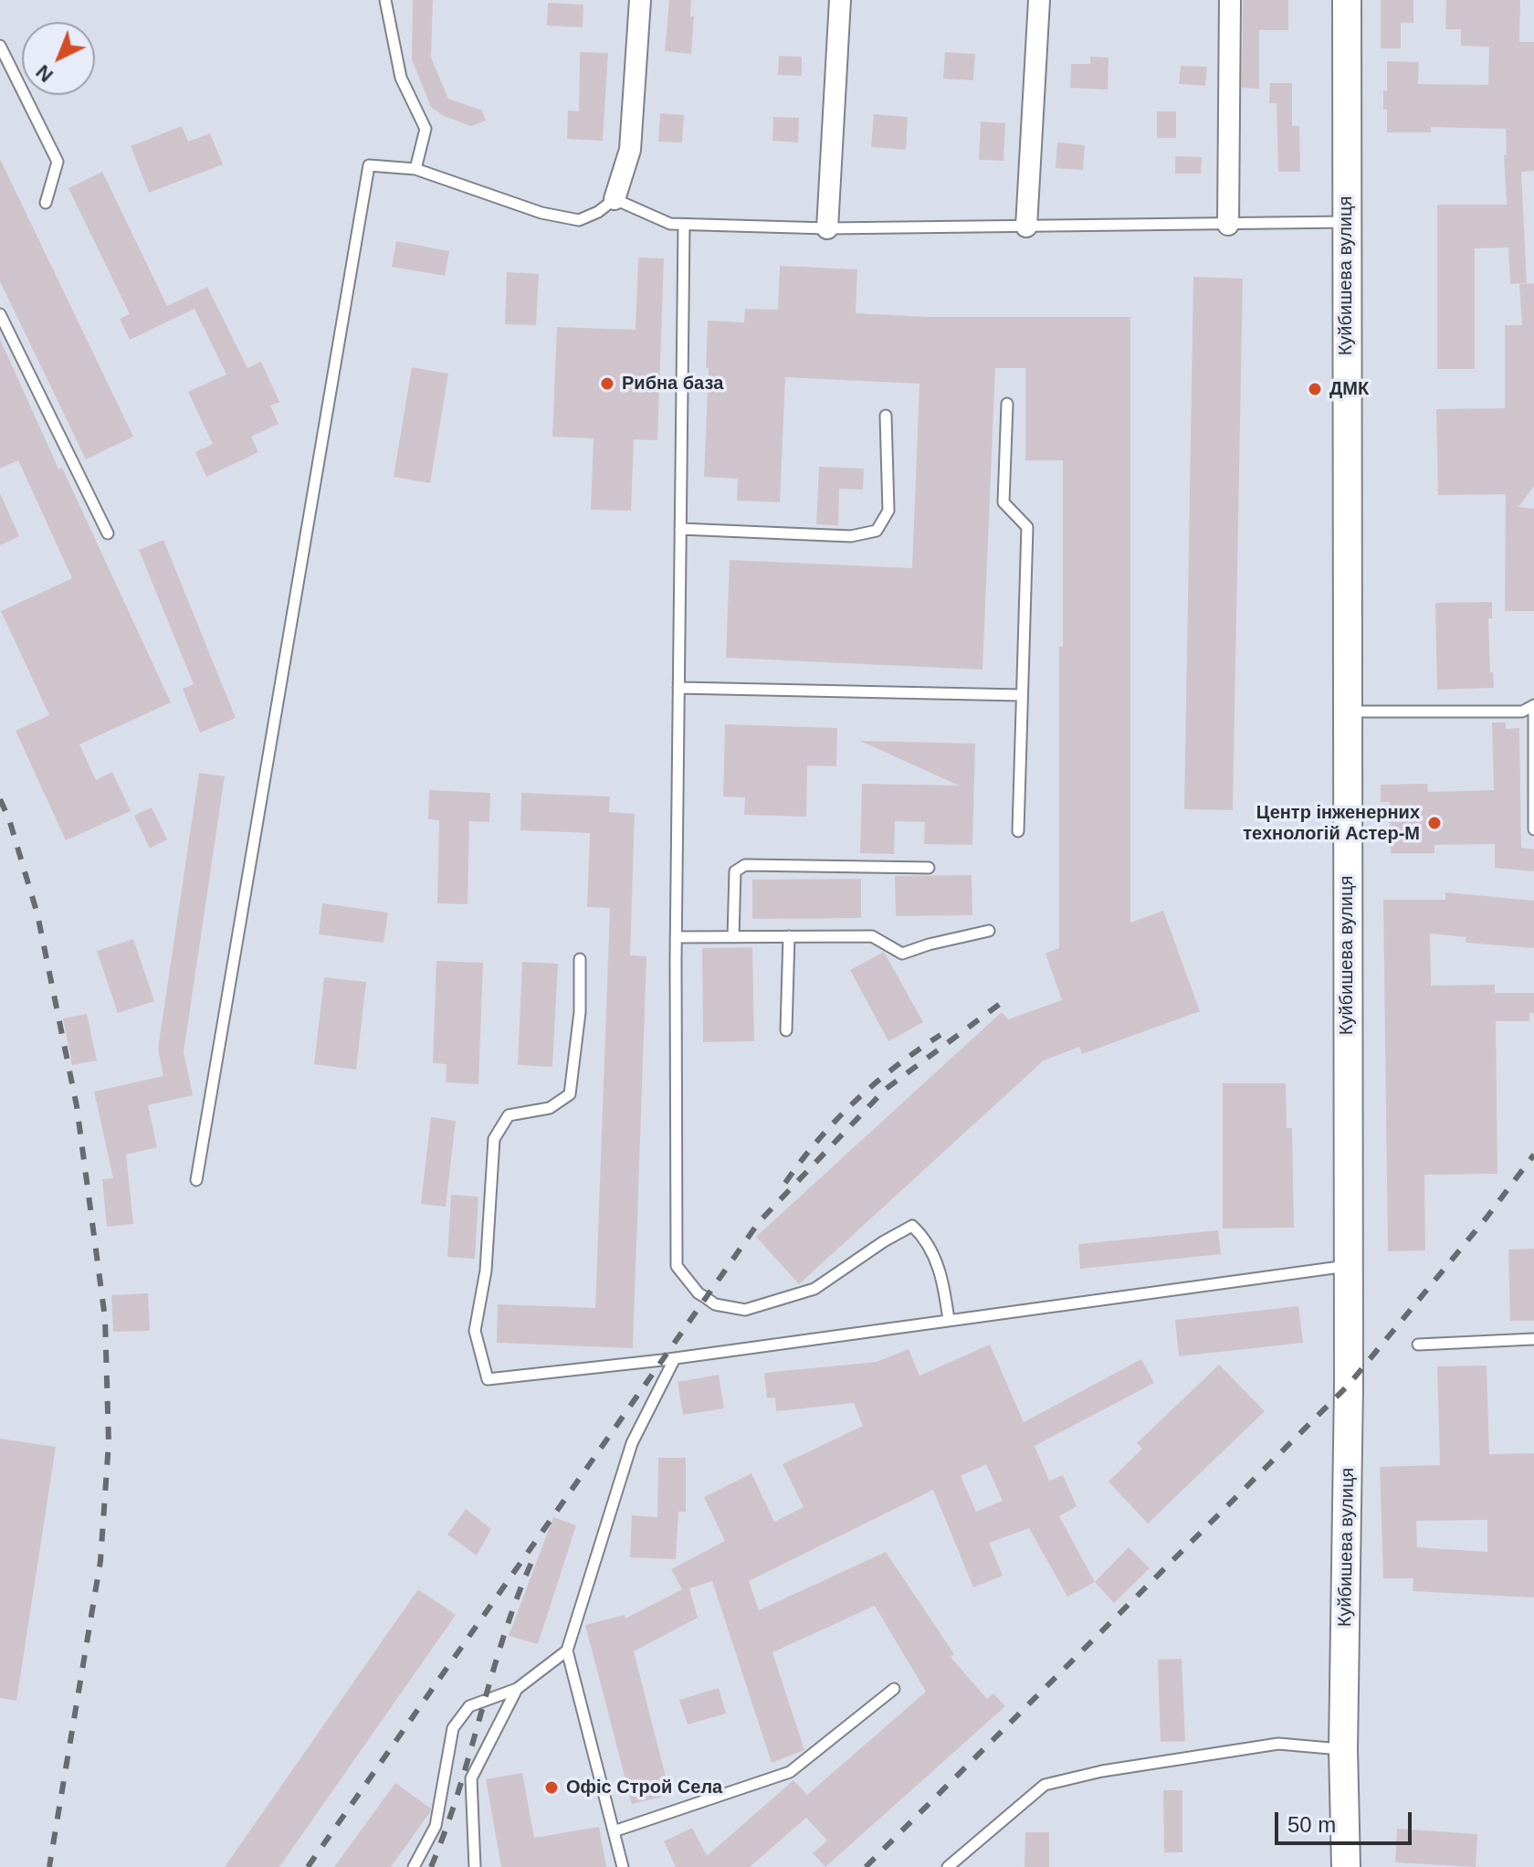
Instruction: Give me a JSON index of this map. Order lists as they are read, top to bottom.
{
  "streets": {
    "main road": ["Куйбишева вулиця"]
  },
  "places": [
    "Рибна база",
    "ДМК",
    "Центр інженерних технологій Астер-М",
    "Офіс Строй Села"
  ],
  "scale_bar": "50 m",
  "north": "bottom left"
}
